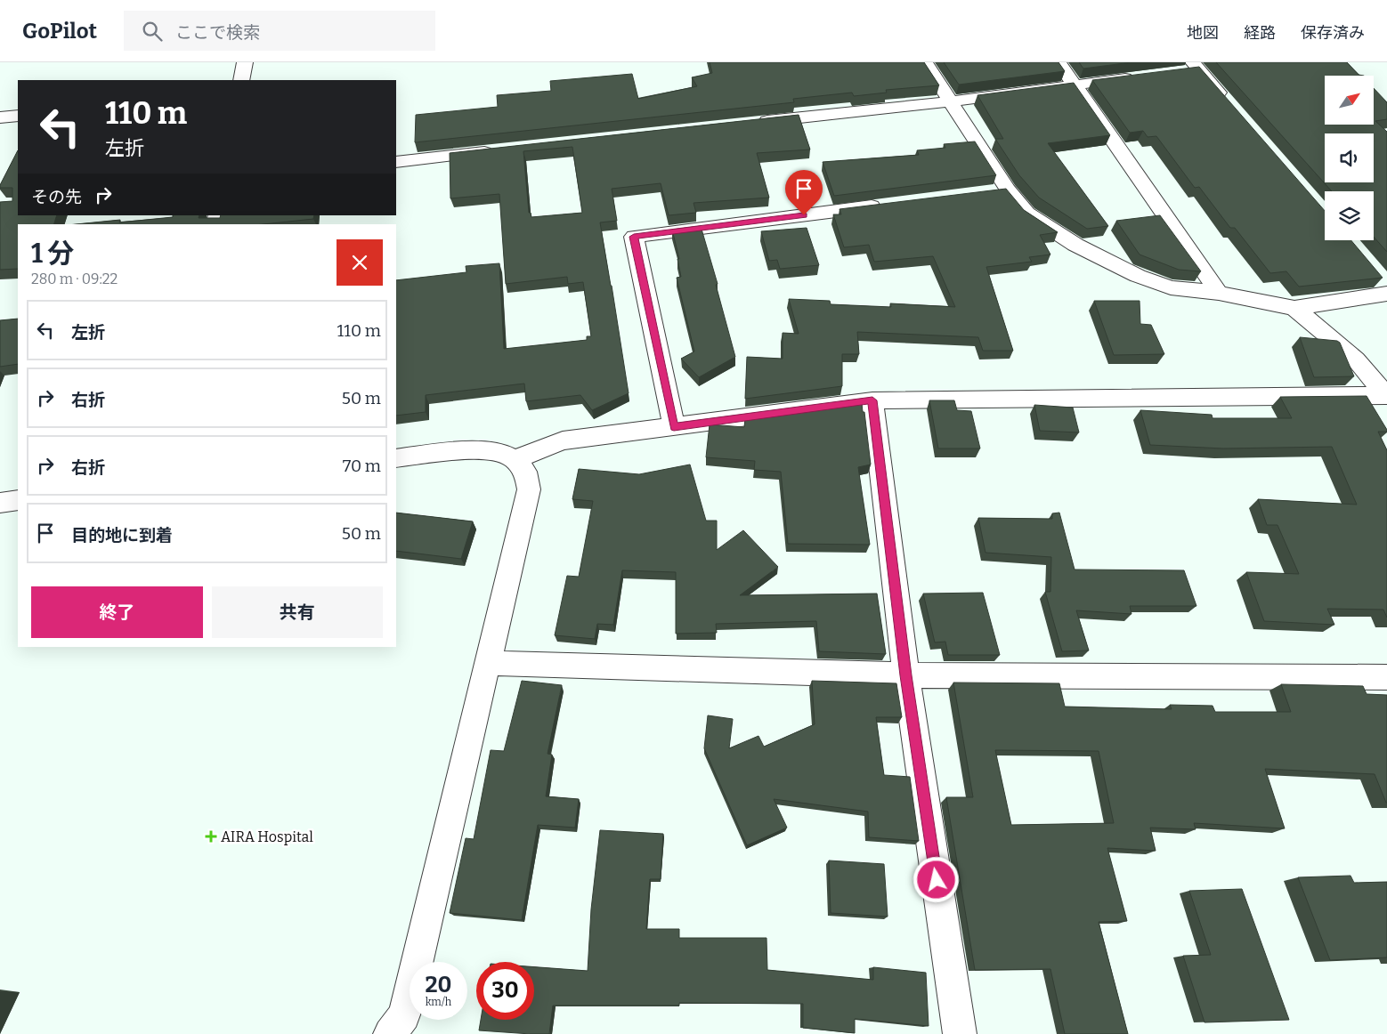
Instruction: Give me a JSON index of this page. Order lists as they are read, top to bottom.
{
  "places": {
    "health": ["AIRA Hospital"]
  },
  "north": "top right",
  "page": {
    "header": "GoPilot",
    "search": "ここで検索",
    "nav": ["地図", "経路", "保存済み"],
    "turn": ["110 m", "左折"],
    "then": "その先",
    "heading": ["1 分", "280 m · 09:22"],
    "list": [
      {
        "name": "左折",
        "value": "110 m"
      },
      {
        "name": "右折",
        "value": "50 m"
      },
      {
        "name": "右折",
        "value": "70 m"
      },
      {
        "name": "目的地に到着",
        "value": "50 m"
      }
    ],
    "buttons": ["終了", "共有"],
    "speed": "20 km/h",
    "limit": "30"
  }
}
